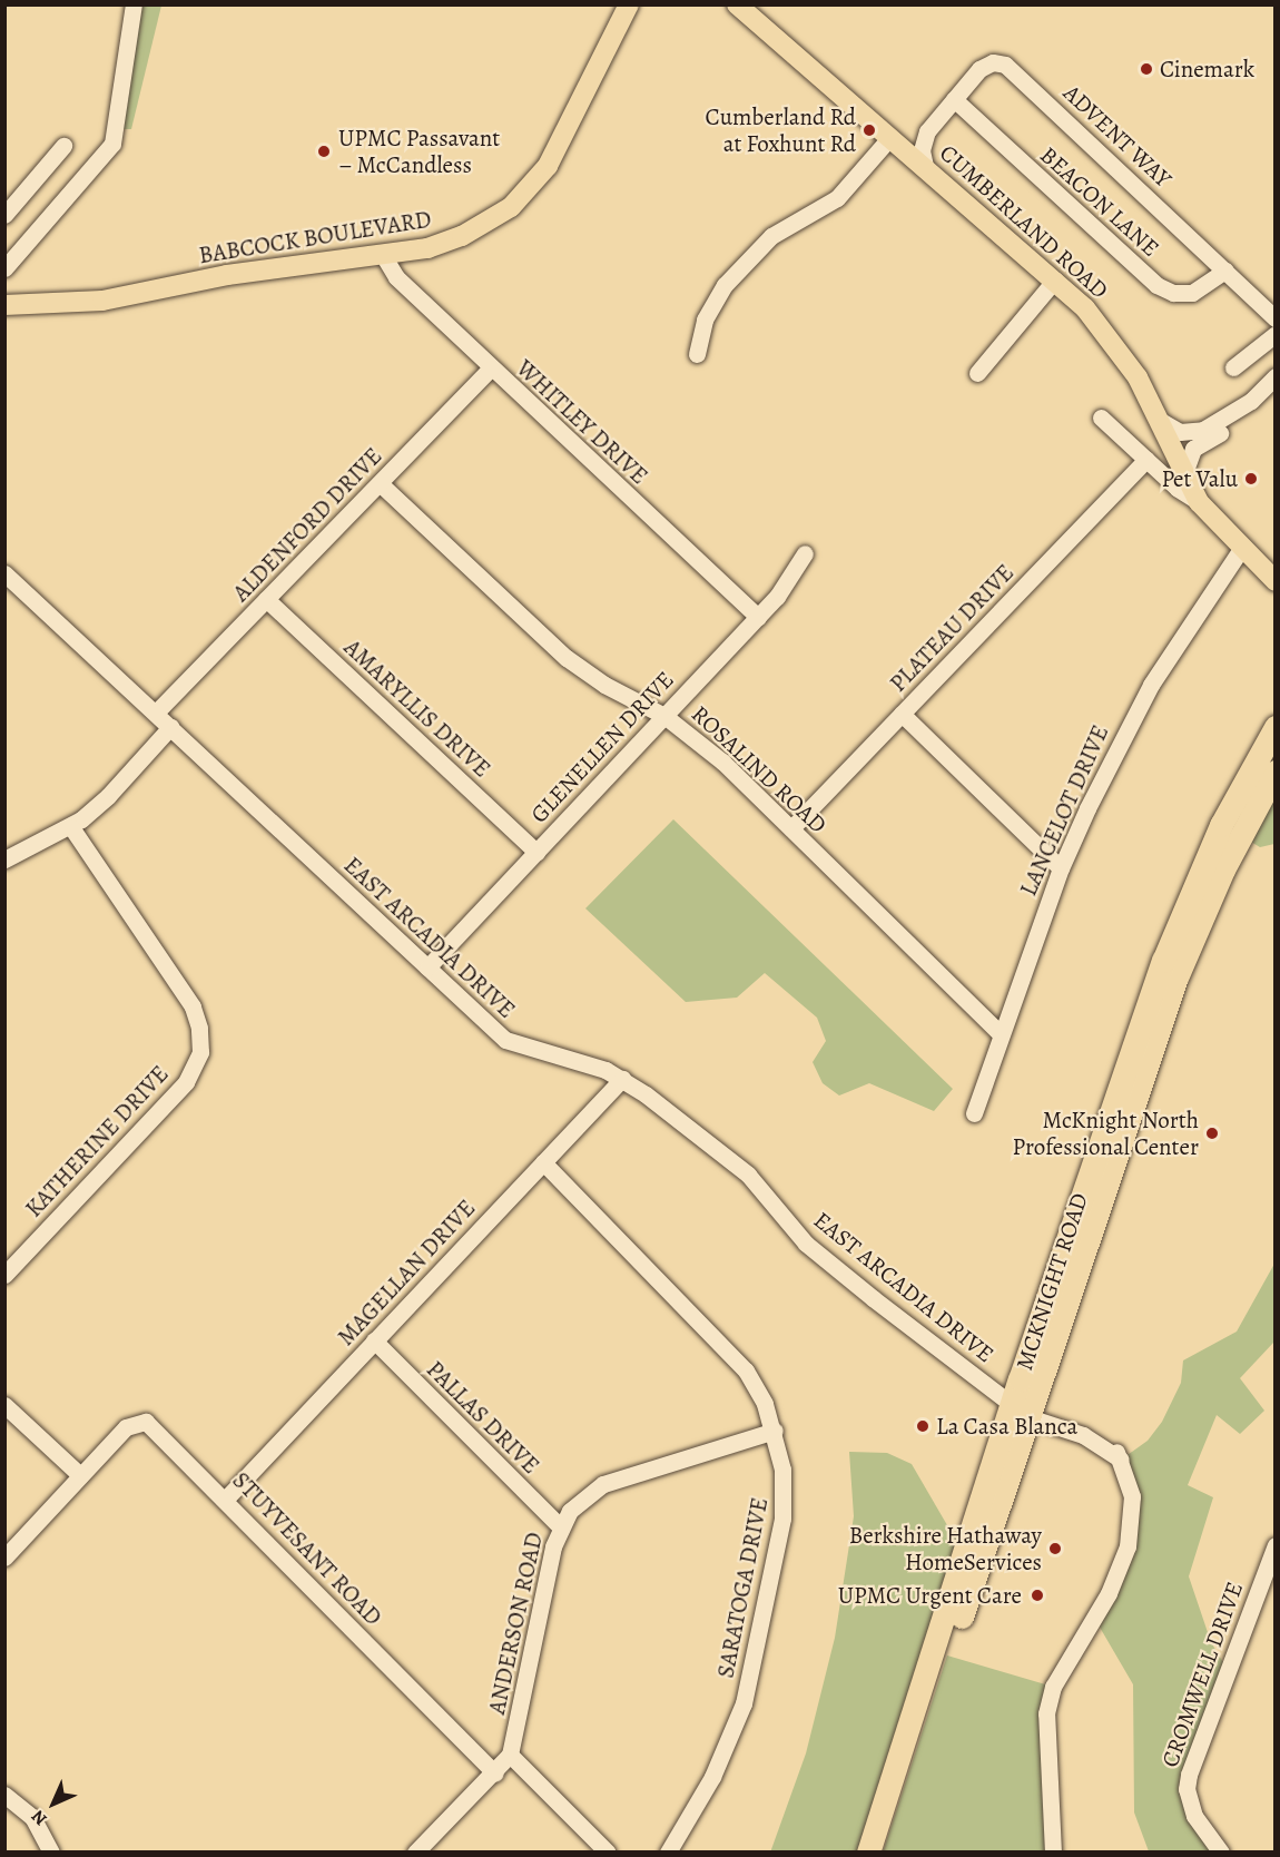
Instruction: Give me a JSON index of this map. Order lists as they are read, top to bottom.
{
  "streets": {
    "highway": ["MCKNIGHT ROAD"],
    "main road": ["CUMBERLAND ROAD", "BABCOCK BOULEVARD"],
    "street": [
      "ADVENT WAY",
      "BEACON LANE",
      "WHITLEY DRIVE",
      "ALDENFORD DRIVE",
      "PLATEAU DRIVE",
      "AMARYLLIS DRIVE",
      "GLENELLEN DRIVE",
      "ROSALIND ROAD",
      "LANCELOT DRIVE",
      "EAST ARCADIA DRIVE",
      "KATHERINE DRIVE",
      "MAGELLAN DRIVE",
      "PALLAS DRIVE",
      "STUYVESANT ROAD",
      "SARATOGA DRIVE",
      "ANDERSON ROAD",
      "CROMWELL DRIVE"
    ]
  },
  "crossings": [
    ["ADVENT WAY", "BEACON LANE"],
    ["CUMBERLAND ROAD", "LANCELOT DRIVE"],
    ["BABCOCK BOULEVARD", "WHITLEY DRIVE"],
    ["WHITLEY DRIVE", "ALDENFORD DRIVE"],
    ["WHITLEY DRIVE", "GLENELLEN DRIVE"],
    ["ALDENFORD DRIVE", "AMARYLLIS DRIVE"],
    ["ALDENFORD DRIVE", "ROSALIND ROAD"],
    ["ALDENFORD DRIVE", "EAST ARCADIA DRIVE"],
    ["PLATEAU DRIVE", "ROSALIND ROAD"],
    ["AMARYLLIS DRIVE", "GLENELLEN DRIVE"],
    ["GLENELLEN DRIVE", "ROSALIND ROAD"],
    ["GLENELLEN DRIVE", "EAST ARCADIA DRIVE"],
    ["ROSALIND ROAD", "LANCELOT DRIVE"],
    ["EAST ARCADIA DRIVE", "MAGELLAN DRIVE"],
    ["EAST ARCADIA DRIVE", "MCKNIGHT ROAD"],
    ["MAGELLAN DRIVE", "PALLAS DRIVE"],
    ["MAGELLAN DRIVE", "STUYVESANT ROAD"],
    ["MAGELLAN DRIVE", "SARATOGA DRIVE"],
    ["PALLAS DRIVE", "ANDERSON ROAD"],
    ["STUYVESANT ROAD", "ANDERSON ROAD"],
    ["SARATOGA DRIVE", "ANDERSON ROAD"]
  ],
  "places": [
    "Cinemark",
    "Cumberland Rd at Foxhunt Rd",
    "UPMC Passavant – McCandless",
    "Pet Valu",
    "McKnight North Professional Center",
    "La Casa Blanca",
    "Berkshire Hathaway HomeServices",
    "UPMC Urgent Care"
  ],
  "north": "bottom left"
}
